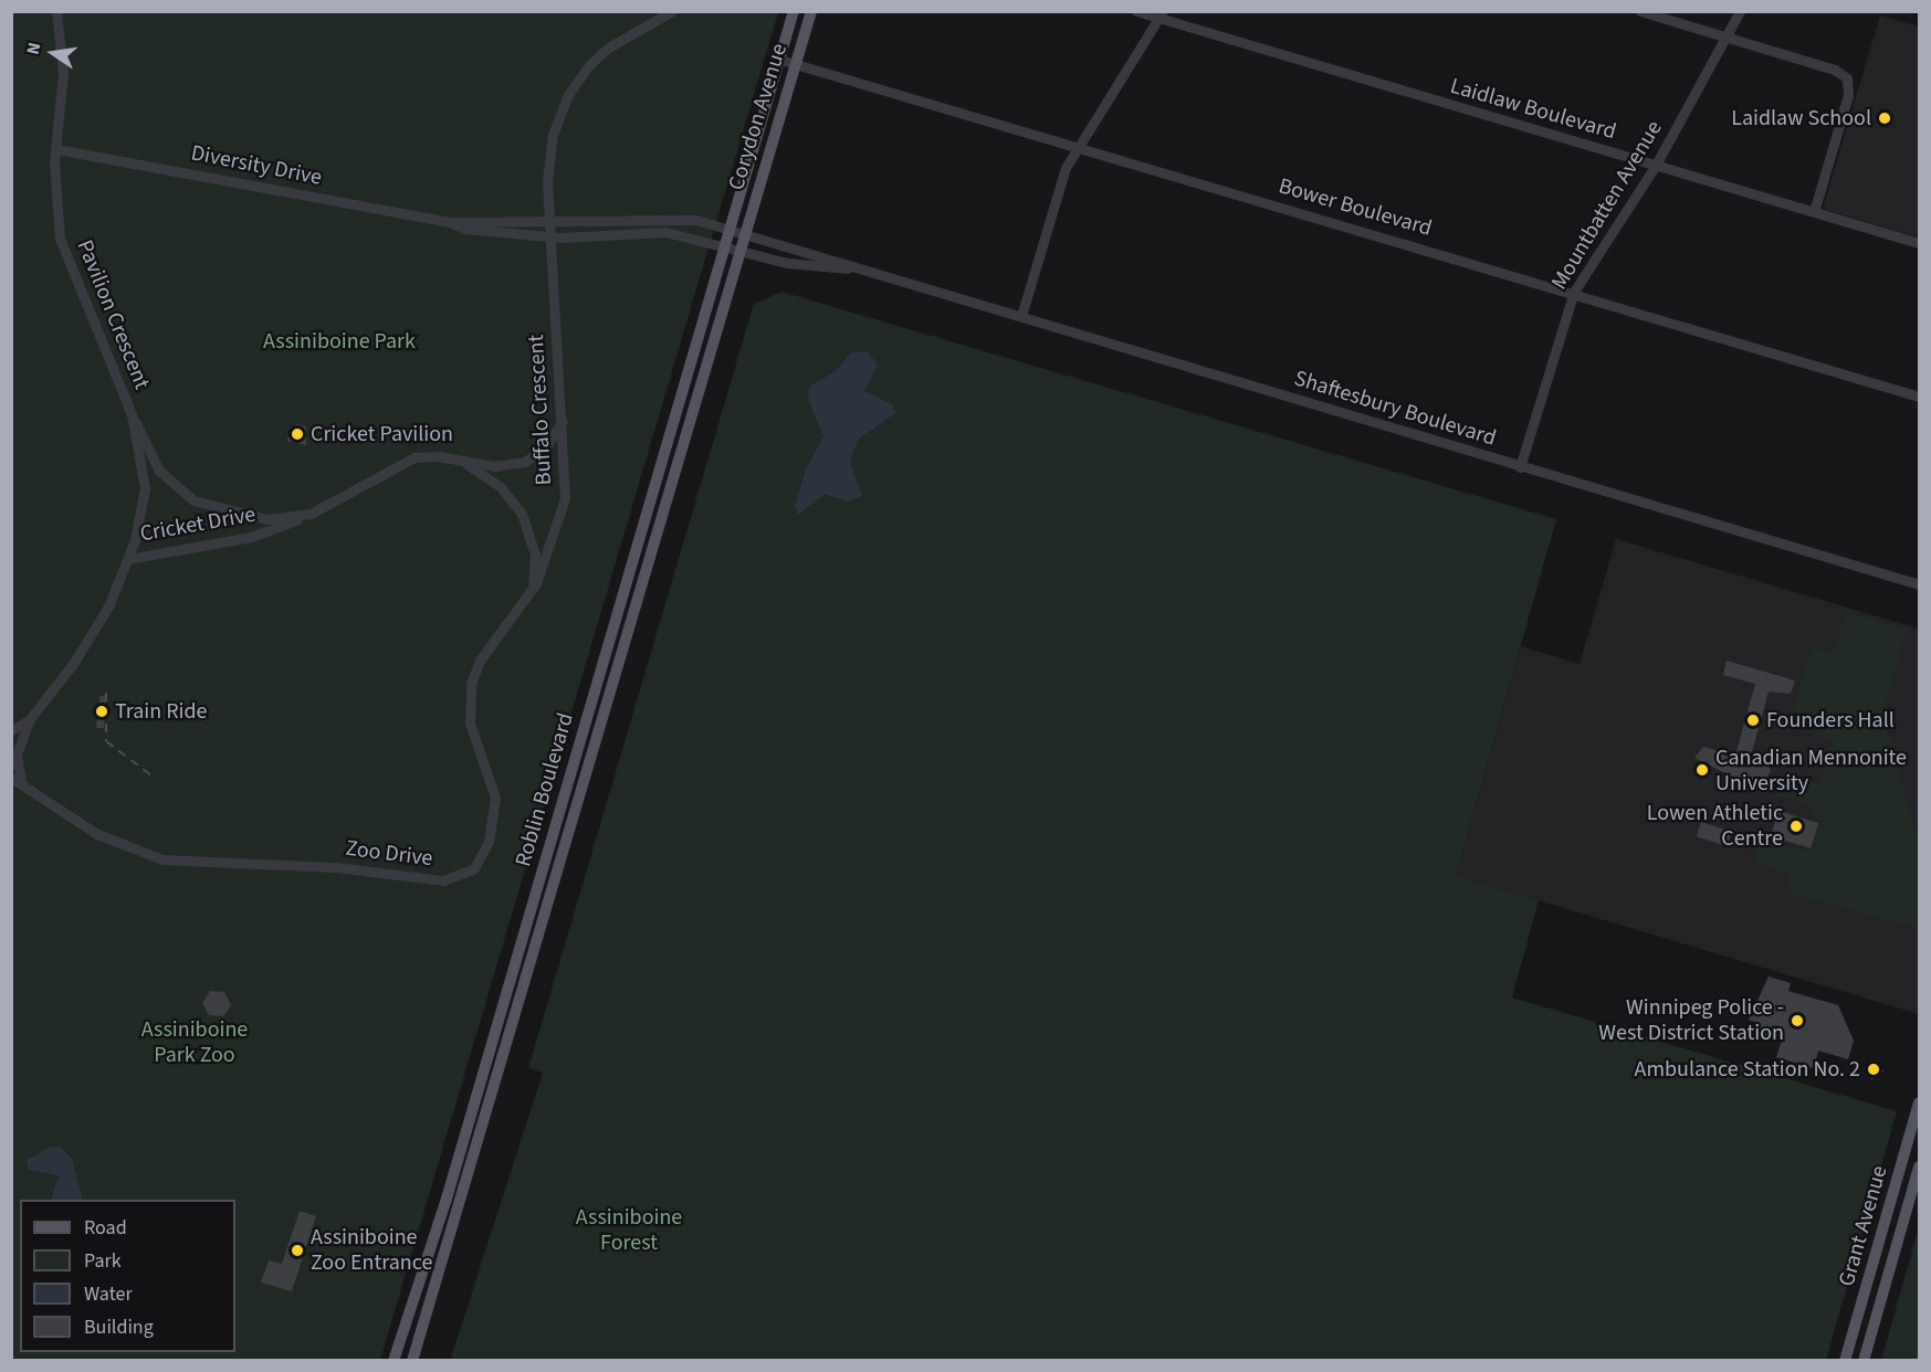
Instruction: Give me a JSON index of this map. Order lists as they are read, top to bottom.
{
  "streets": {
    "main road": ["Corydon Avenue", "Roblin Boulevard", "Grant Avenue"],
    "street": [
      "Laidlaw Boulevard",
      "Diversity Drive",
      "Mountbatten Avenue",
      "Bower Boulevard",
      "Pavilion Crescent",
      "Shaftesbury Boulevard",
      "Buffalo Crescent",
      "Cricket Drive",
      "Zoo Drive"
    ]
  },
  "crossings": [
    ["Laidlaw Boulevard", "Mountbatten Avenue"],
    ["Corydon Avenue", "Diversity Drive"],
    ["Corydon Avenue", "Bower Boulevard"],
    ["Corydon Avenue", "Shaftesbury Boulevard"],
    ["Corydon Avenue", "Roblin Boulevard"],
    ["Diversity Drive", "Pavilion Crescent"],
    ["Diversity Drive", "Shaftesbury Boulevard"],
    ["Diversity Drive", "Buffalo Crescent"],
    ["Diversity Drive", "Roblin Boulevard"],
    ["Mountbatten Avenue", "Bower Boulevard"],
    ["Mountbatten Avenue", "Shaftesbury Boulevard"],
    ["Pavilion Crescent", "Cricket Drive"],
    ["Pavilion Crescent", "Zoo Drive"],
    ["Shaftesbury Boulevard", "Roblin Boulevard"],
    ["Buffalo Crescent", "Cricket Drive"],
    ["Buffalo Crescent", "Zoo Drive"],
    ["Cricket Drive", "Zoo Drive"]
  ],
  "parks": ["Assiniboine Park", "Assiniboine Park Zoo", "Assiniboine Forest"],
  "places": [
    "Laidlaw School",
    "Cricket Pavilion",
    "Train Ride",
    "Founders Hall",
    "Canadian Mennonite University",
    "Lowen Athletic Centre",
    "Winnipeg Police - West District Station",
    "Ambulance Station No. 2",
    "Assiniboine Zoo Entrance"
  ],
  "legend": [
    "Road",
    "Park",
    "Water",
    "Building"
  ],
  "north": "left"
}
